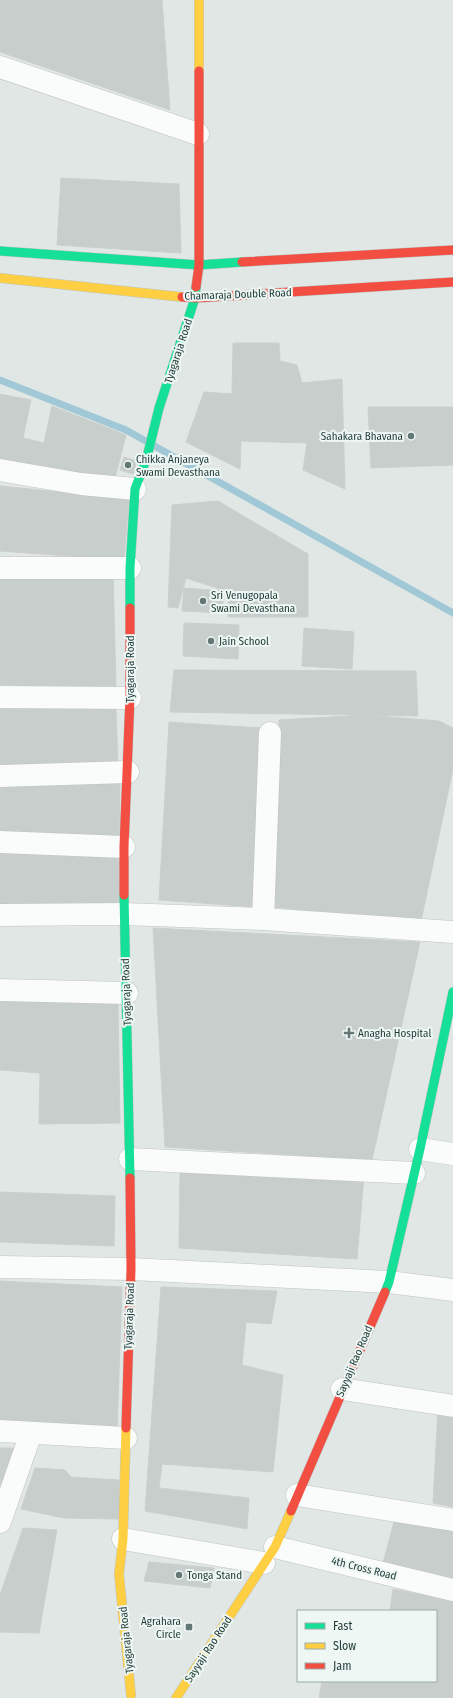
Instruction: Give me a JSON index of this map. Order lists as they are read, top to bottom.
{
  "streets": {
    "street": [
      "Chamaraja Double Road",
      "Tyagaraja Road",
      "Sayyaji Rao Road",
      "4th Cross Road"
    ]
  },
  "crossings": [
    ["Chamaraja Double Road", "Tyagaraja Road"],
    ["Tyagaraja Road", "4th Cross Road"],
    ["Sayyaji Rao Road", "4th Cross Road"]
  ],
  "places": {
    "other": [
      "Sahakara Bhavana",
      "Chikka Anjaneya Swami Devasthana",
      "Sri Venugopala Swami Devasthana",
      "Jain School",
      "Tonga Stand"
    ],
    "health": ["Anagha Hospital"],
    "transit": ["Agrahara Circle"]
  },
  "legend": ["Fast", "Slow", "Jam"]
}
